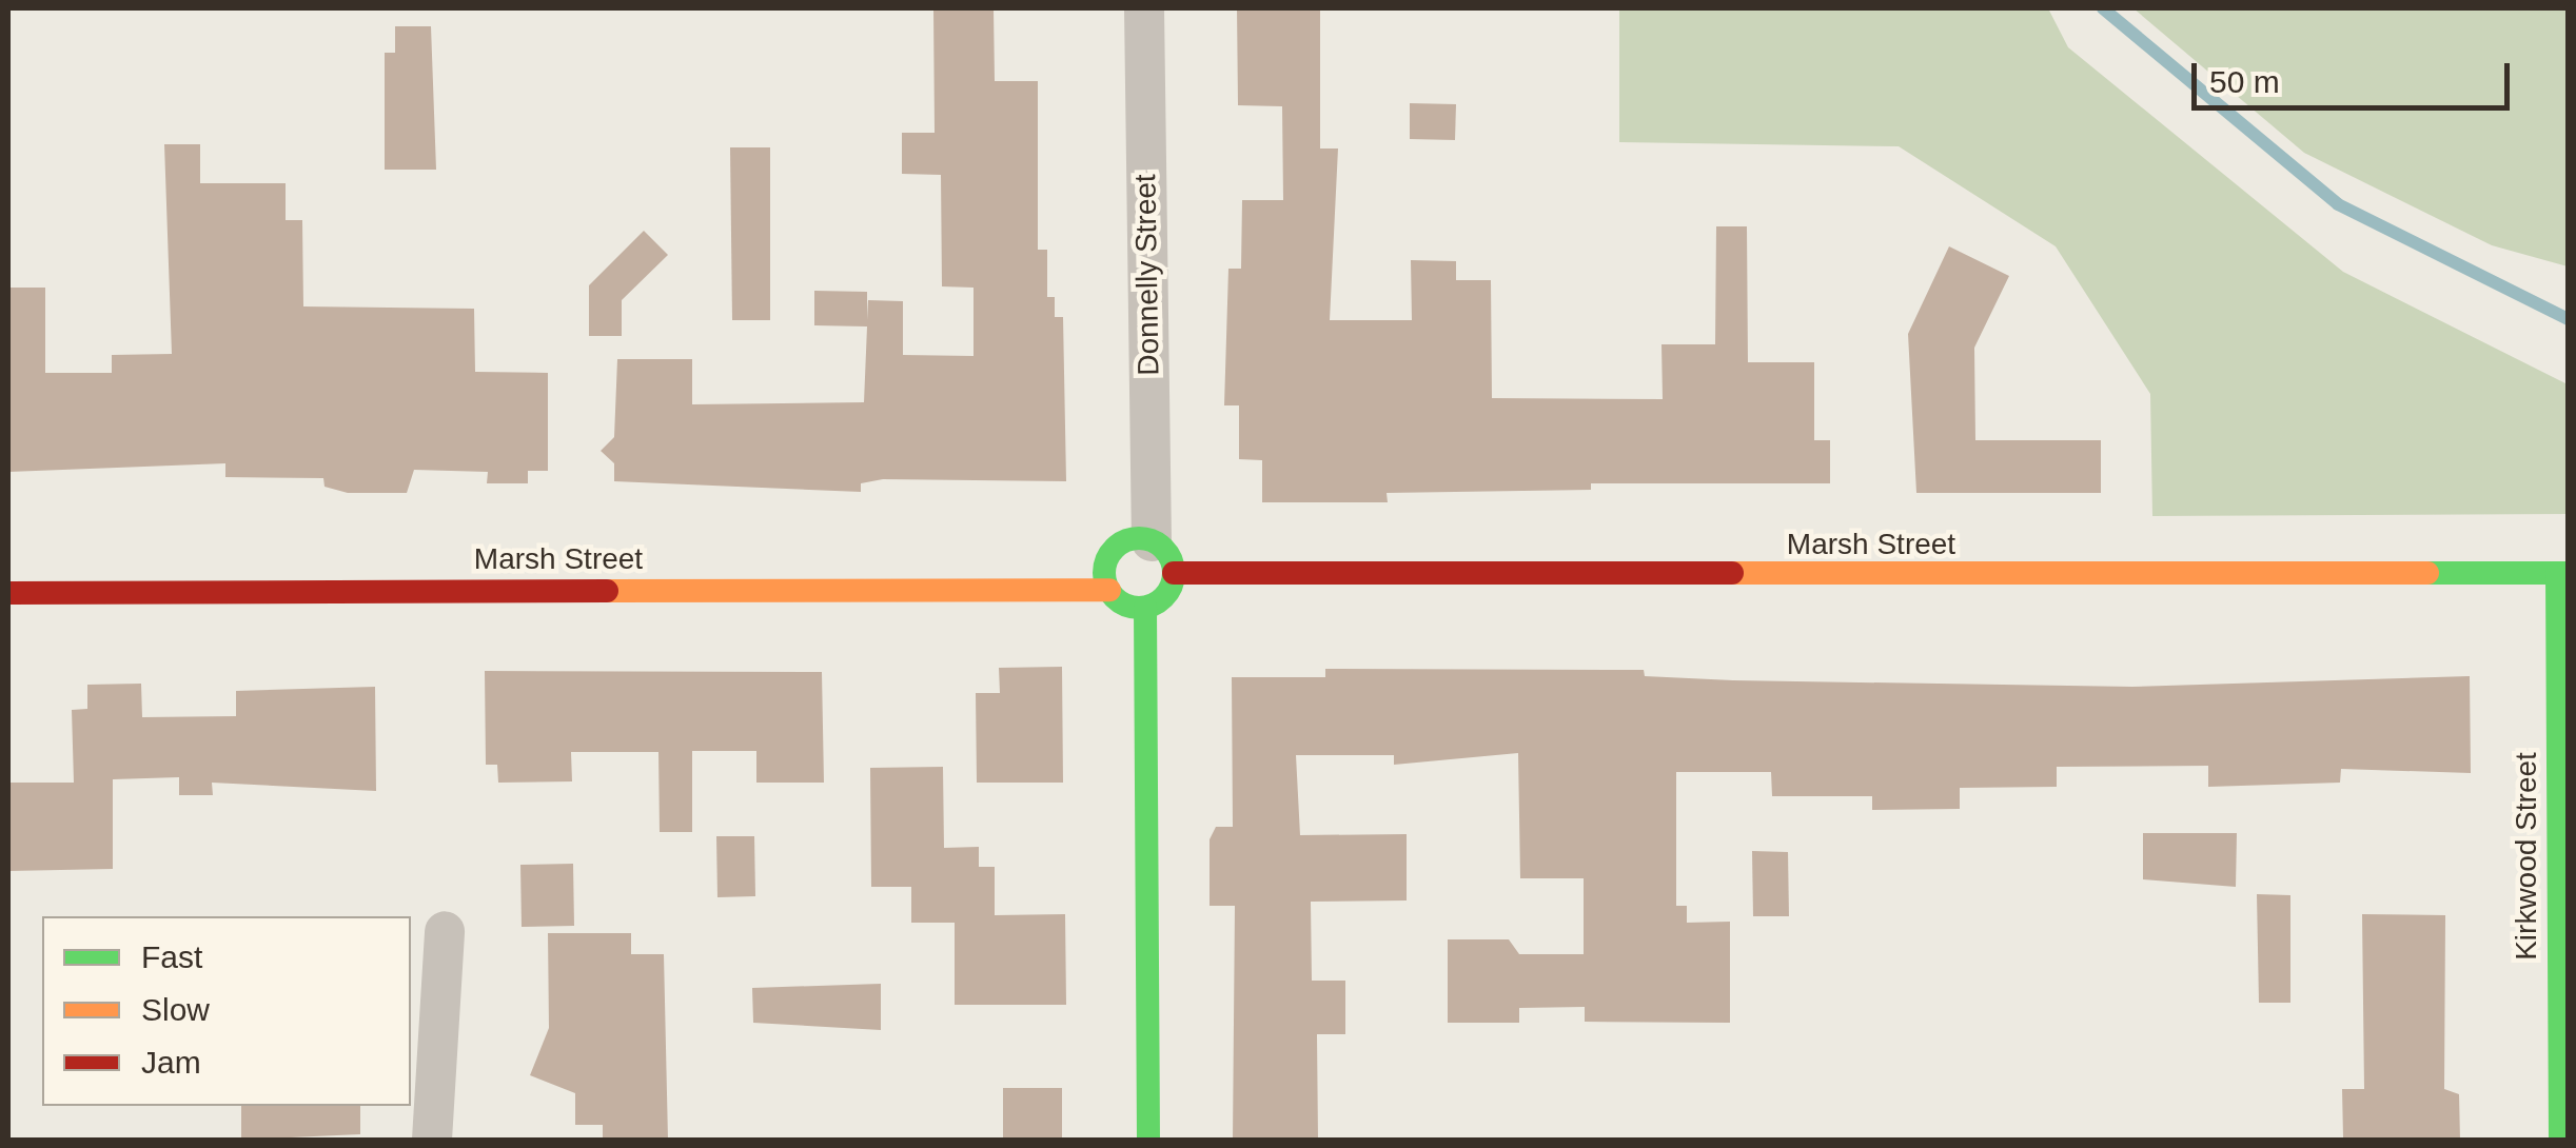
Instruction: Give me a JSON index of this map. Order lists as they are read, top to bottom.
{
  "streets": {
    "main road": ["Marsh Street", "Kirkwood Street"],
    "street": ["Donnelly Street"]
  },
  "crossings": [
    ["Donnelly Street", "Marsh Street"],
    ["Marsh Street", "Kirkwood Street"]
  ],
  "legend": ["Fast", "Slow", "Jam"],
  "scale_bar": "50 m"
}
